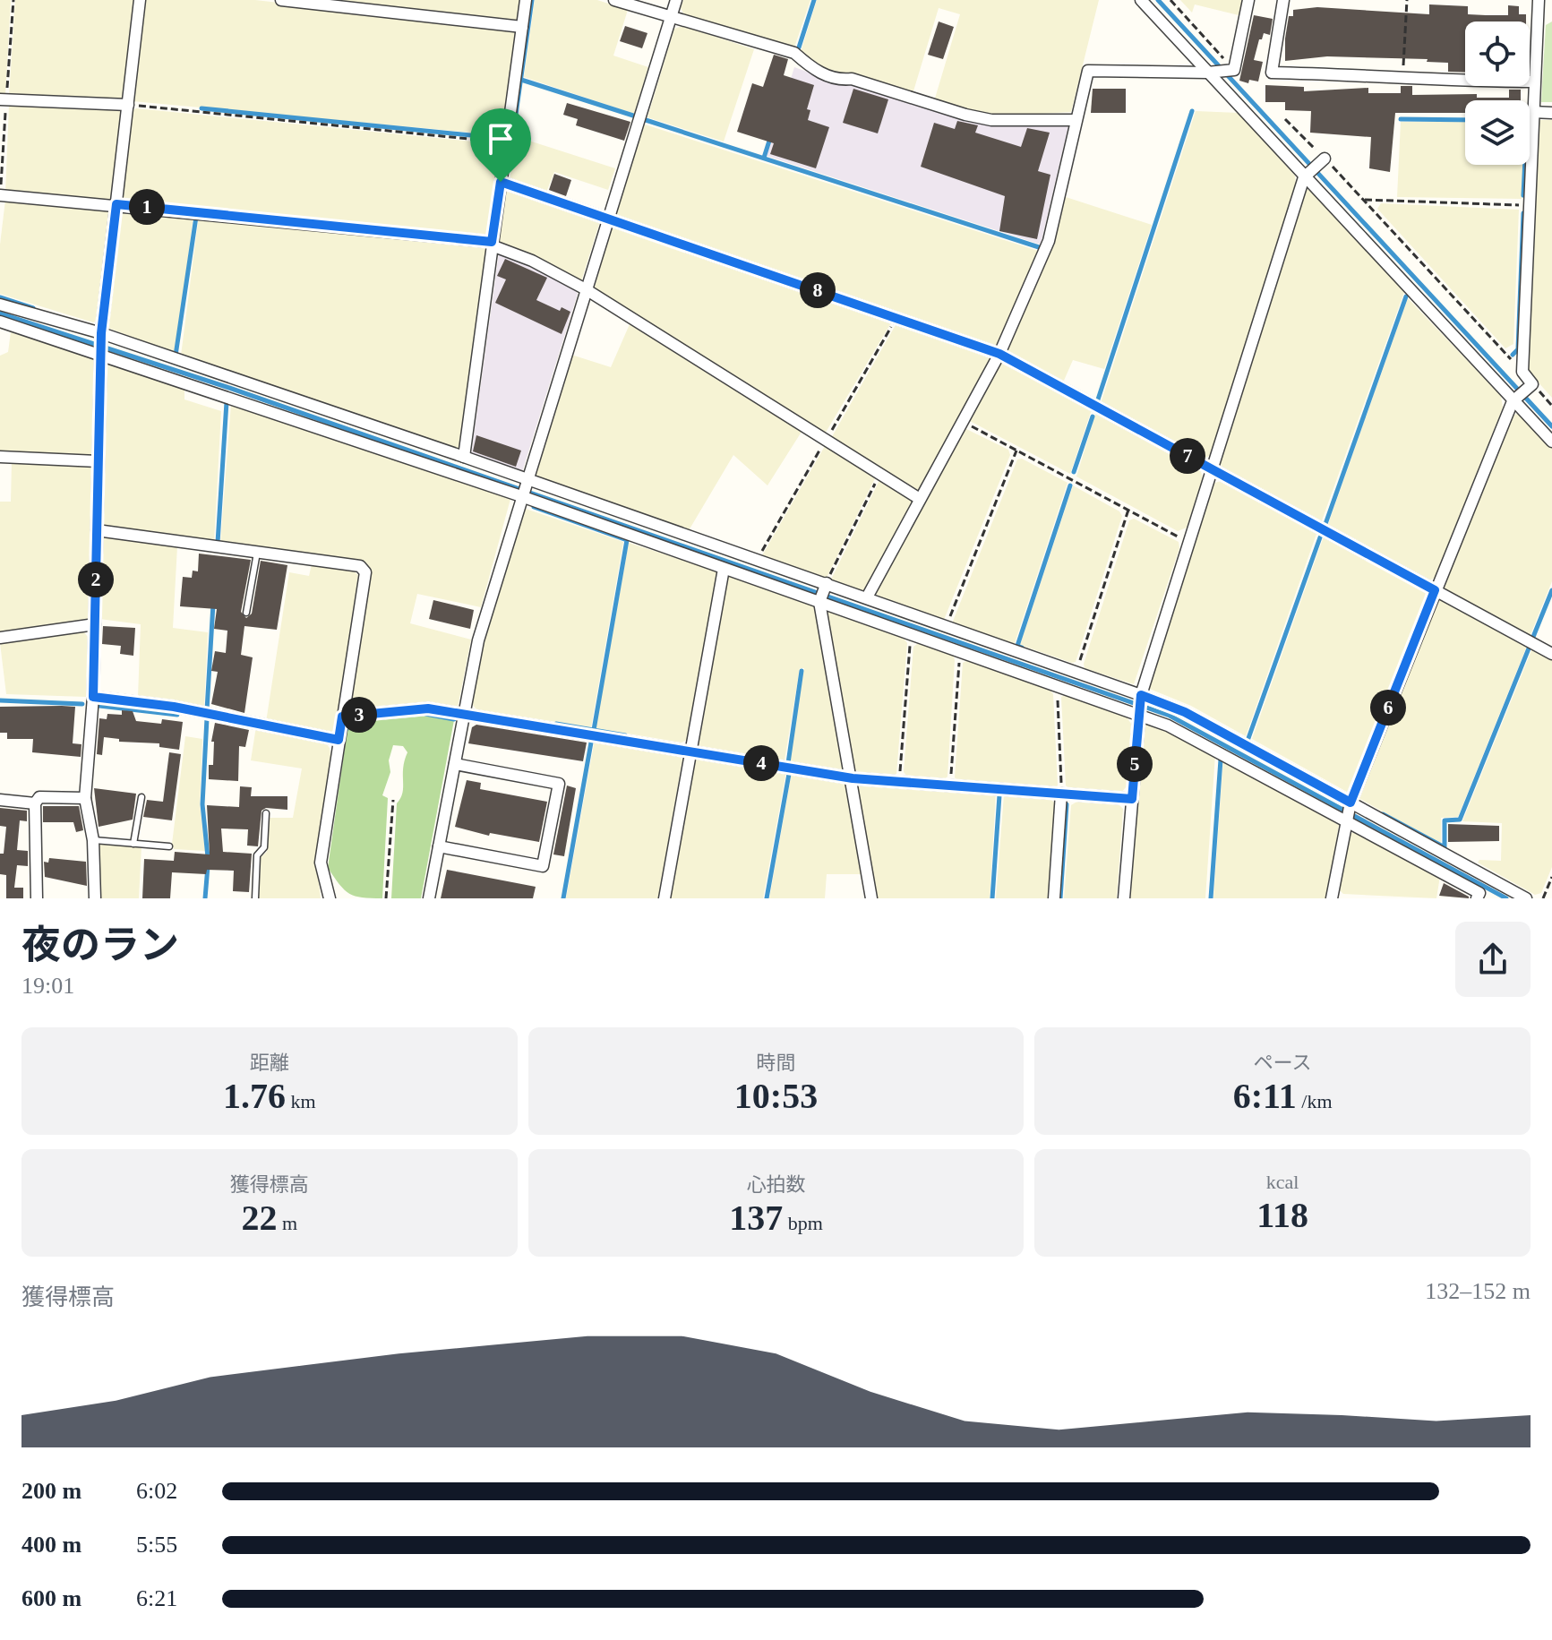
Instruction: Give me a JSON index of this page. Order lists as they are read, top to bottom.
{
  "page": {
    "pins": [
      "1",
      "8",
      "7",
      "2",
      "6",
      "3",
      "4",
      "5"
    ],
    "heading": ["夜のラン", "19:01"],
    "stats": [
      ["距離", "1.76 km"],
      ["時間", "10:53"],
      ["ペース", "6:11 /km"],
      ["獲得標高", "22 m"],
      ["心拍数", "137 bpm"],
      ["kcal", "118"]
    ],
    "chart": ["獲得標高", "132–152 m"],
    "list": [
      {
        "name": "200 m",
        "note": "6:02"
      },
      {
        "name": "400 m",
        "note": "5:55"
      },
      {
        "name": "600 m",
        "note": "6:21"
      }
    ]
  }
}
